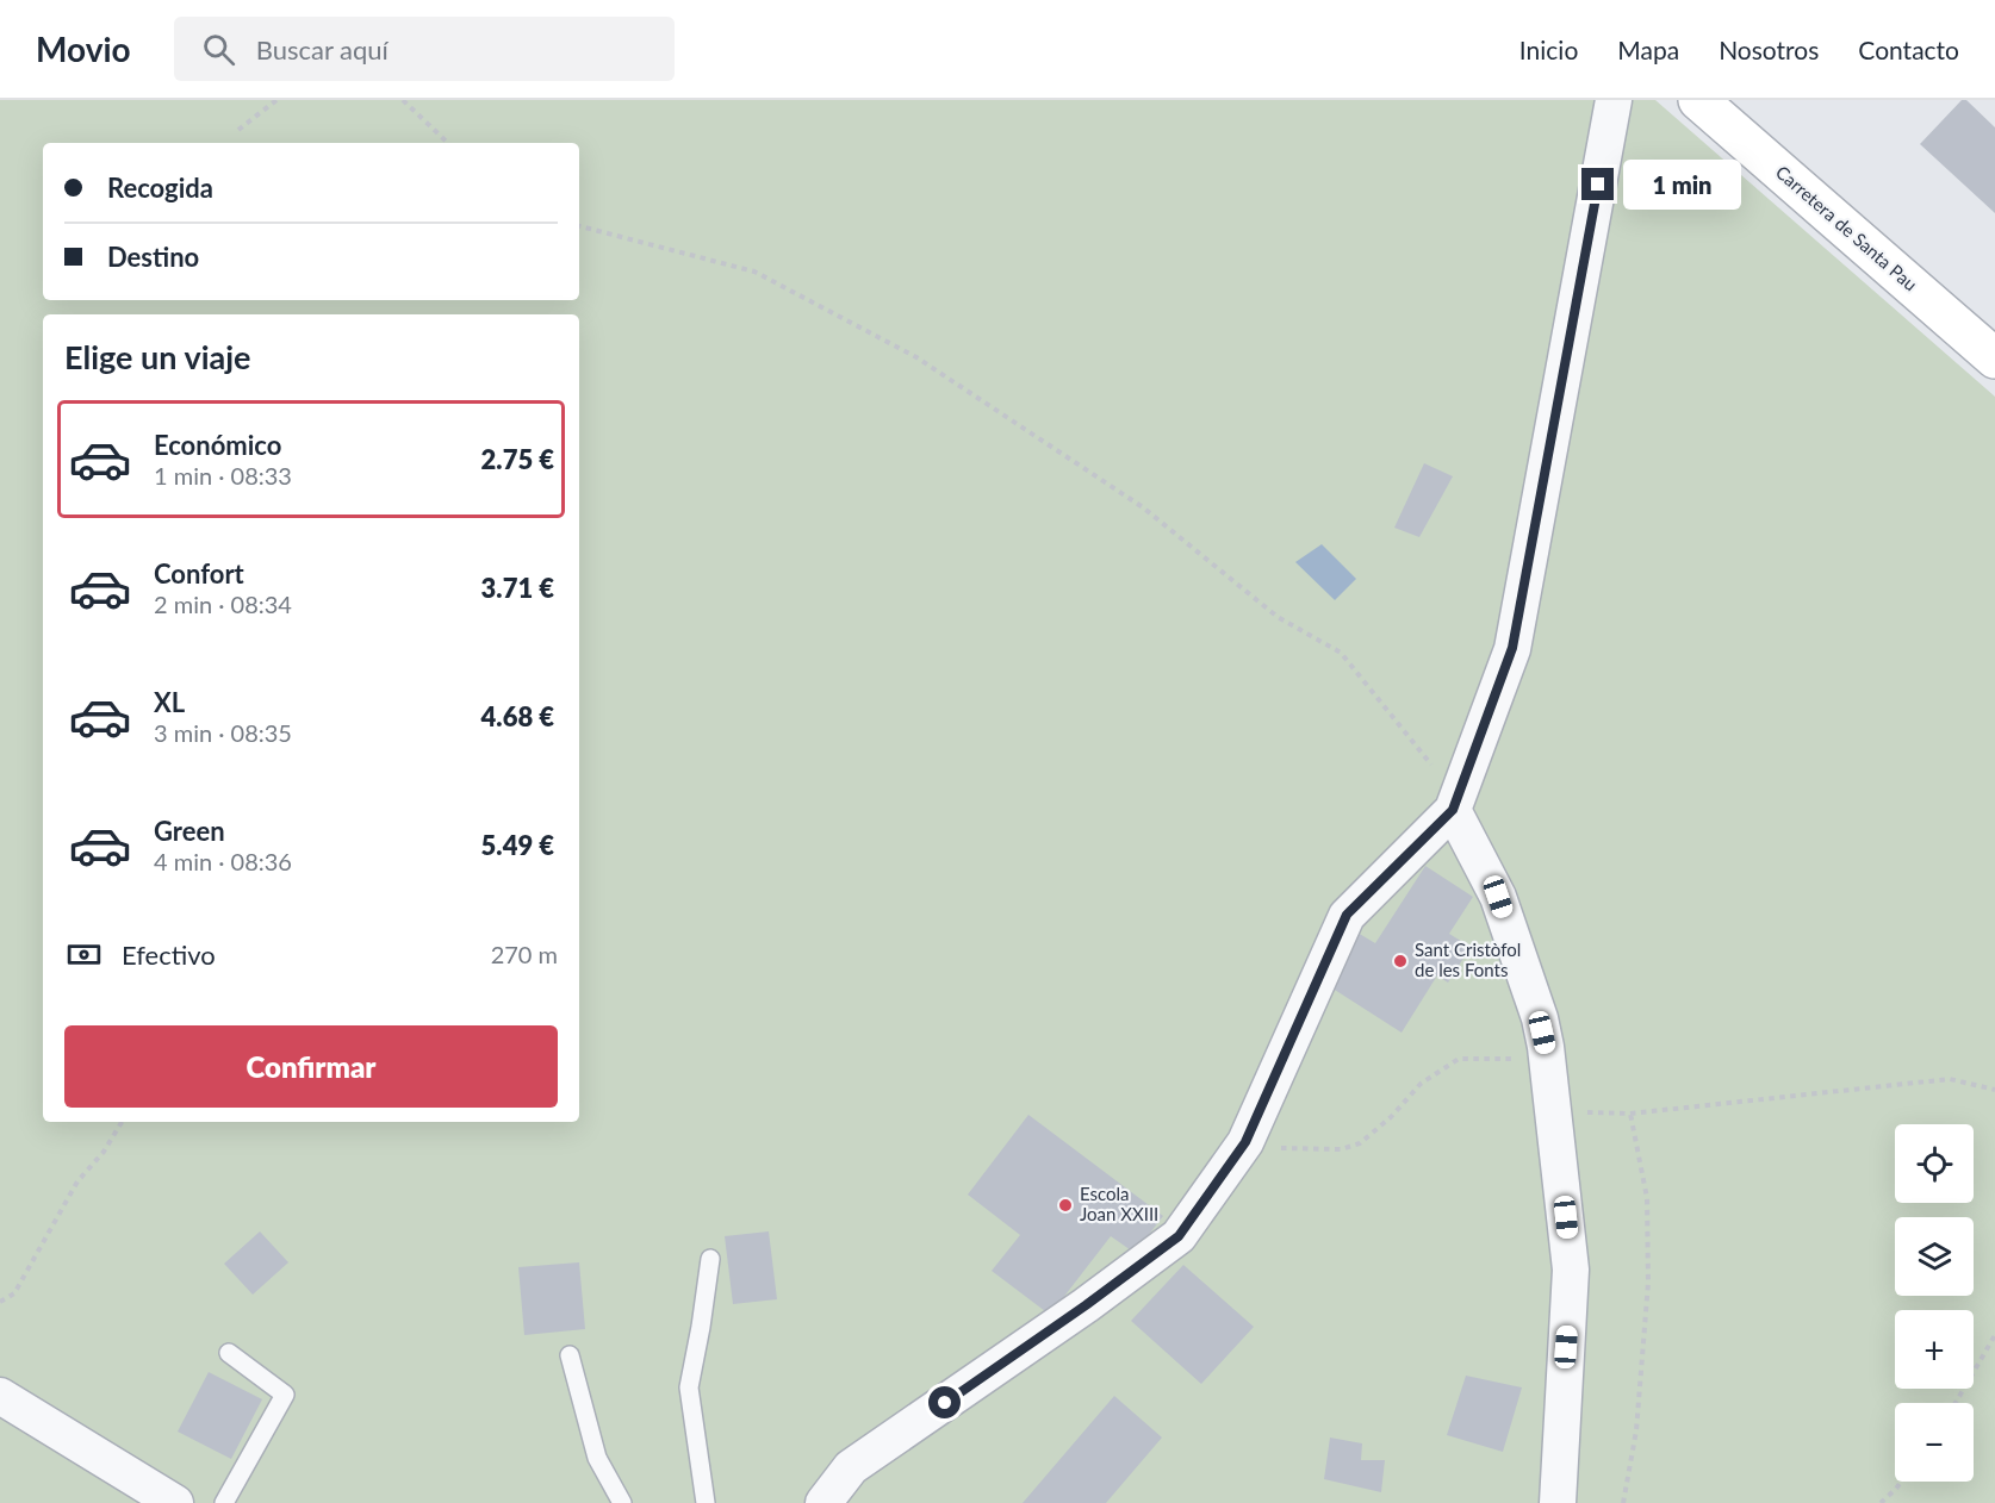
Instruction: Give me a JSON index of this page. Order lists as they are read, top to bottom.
{
  "streets": {
    "main road": ["Carretera de Santa Pau"]
  },
  "places": ["Sant Cristòfol de les Fonts", "Escola Joan XXIII"],
  "page": {
    "header": "Movio",
    "search": "Buscar aquí",
    "nav": [
      "Inicio",
      "Mapa",
      "Nosotros",
      "Contacto"
    ],
    "banner": ["Recogida", "Destino"],
    "bubble": "1 min",
    "heading": "Elige un viaje",
    "list": [
      {
        "name": "Económico",
        "note": "1 min · 08:33",
        "value": "2.75 €"
      },
      {
        "name": "Confort",
        "note": "2 min · 08:34",
        "value": "3.71 €"
      },
      {
        "name": "XL",
        "note": "3 min · 08:35",
        "value": "4.68 €"
      },
      {
        "name": "Green",
        "note": "4 min · 08:36",
        "value": "5.49 €"
      }
    ],
    "pay": ["Efectivo", "270 m"],
    "buttons": "Confirmar",
    "map_buttons": ["+", "−"]
  }
}
